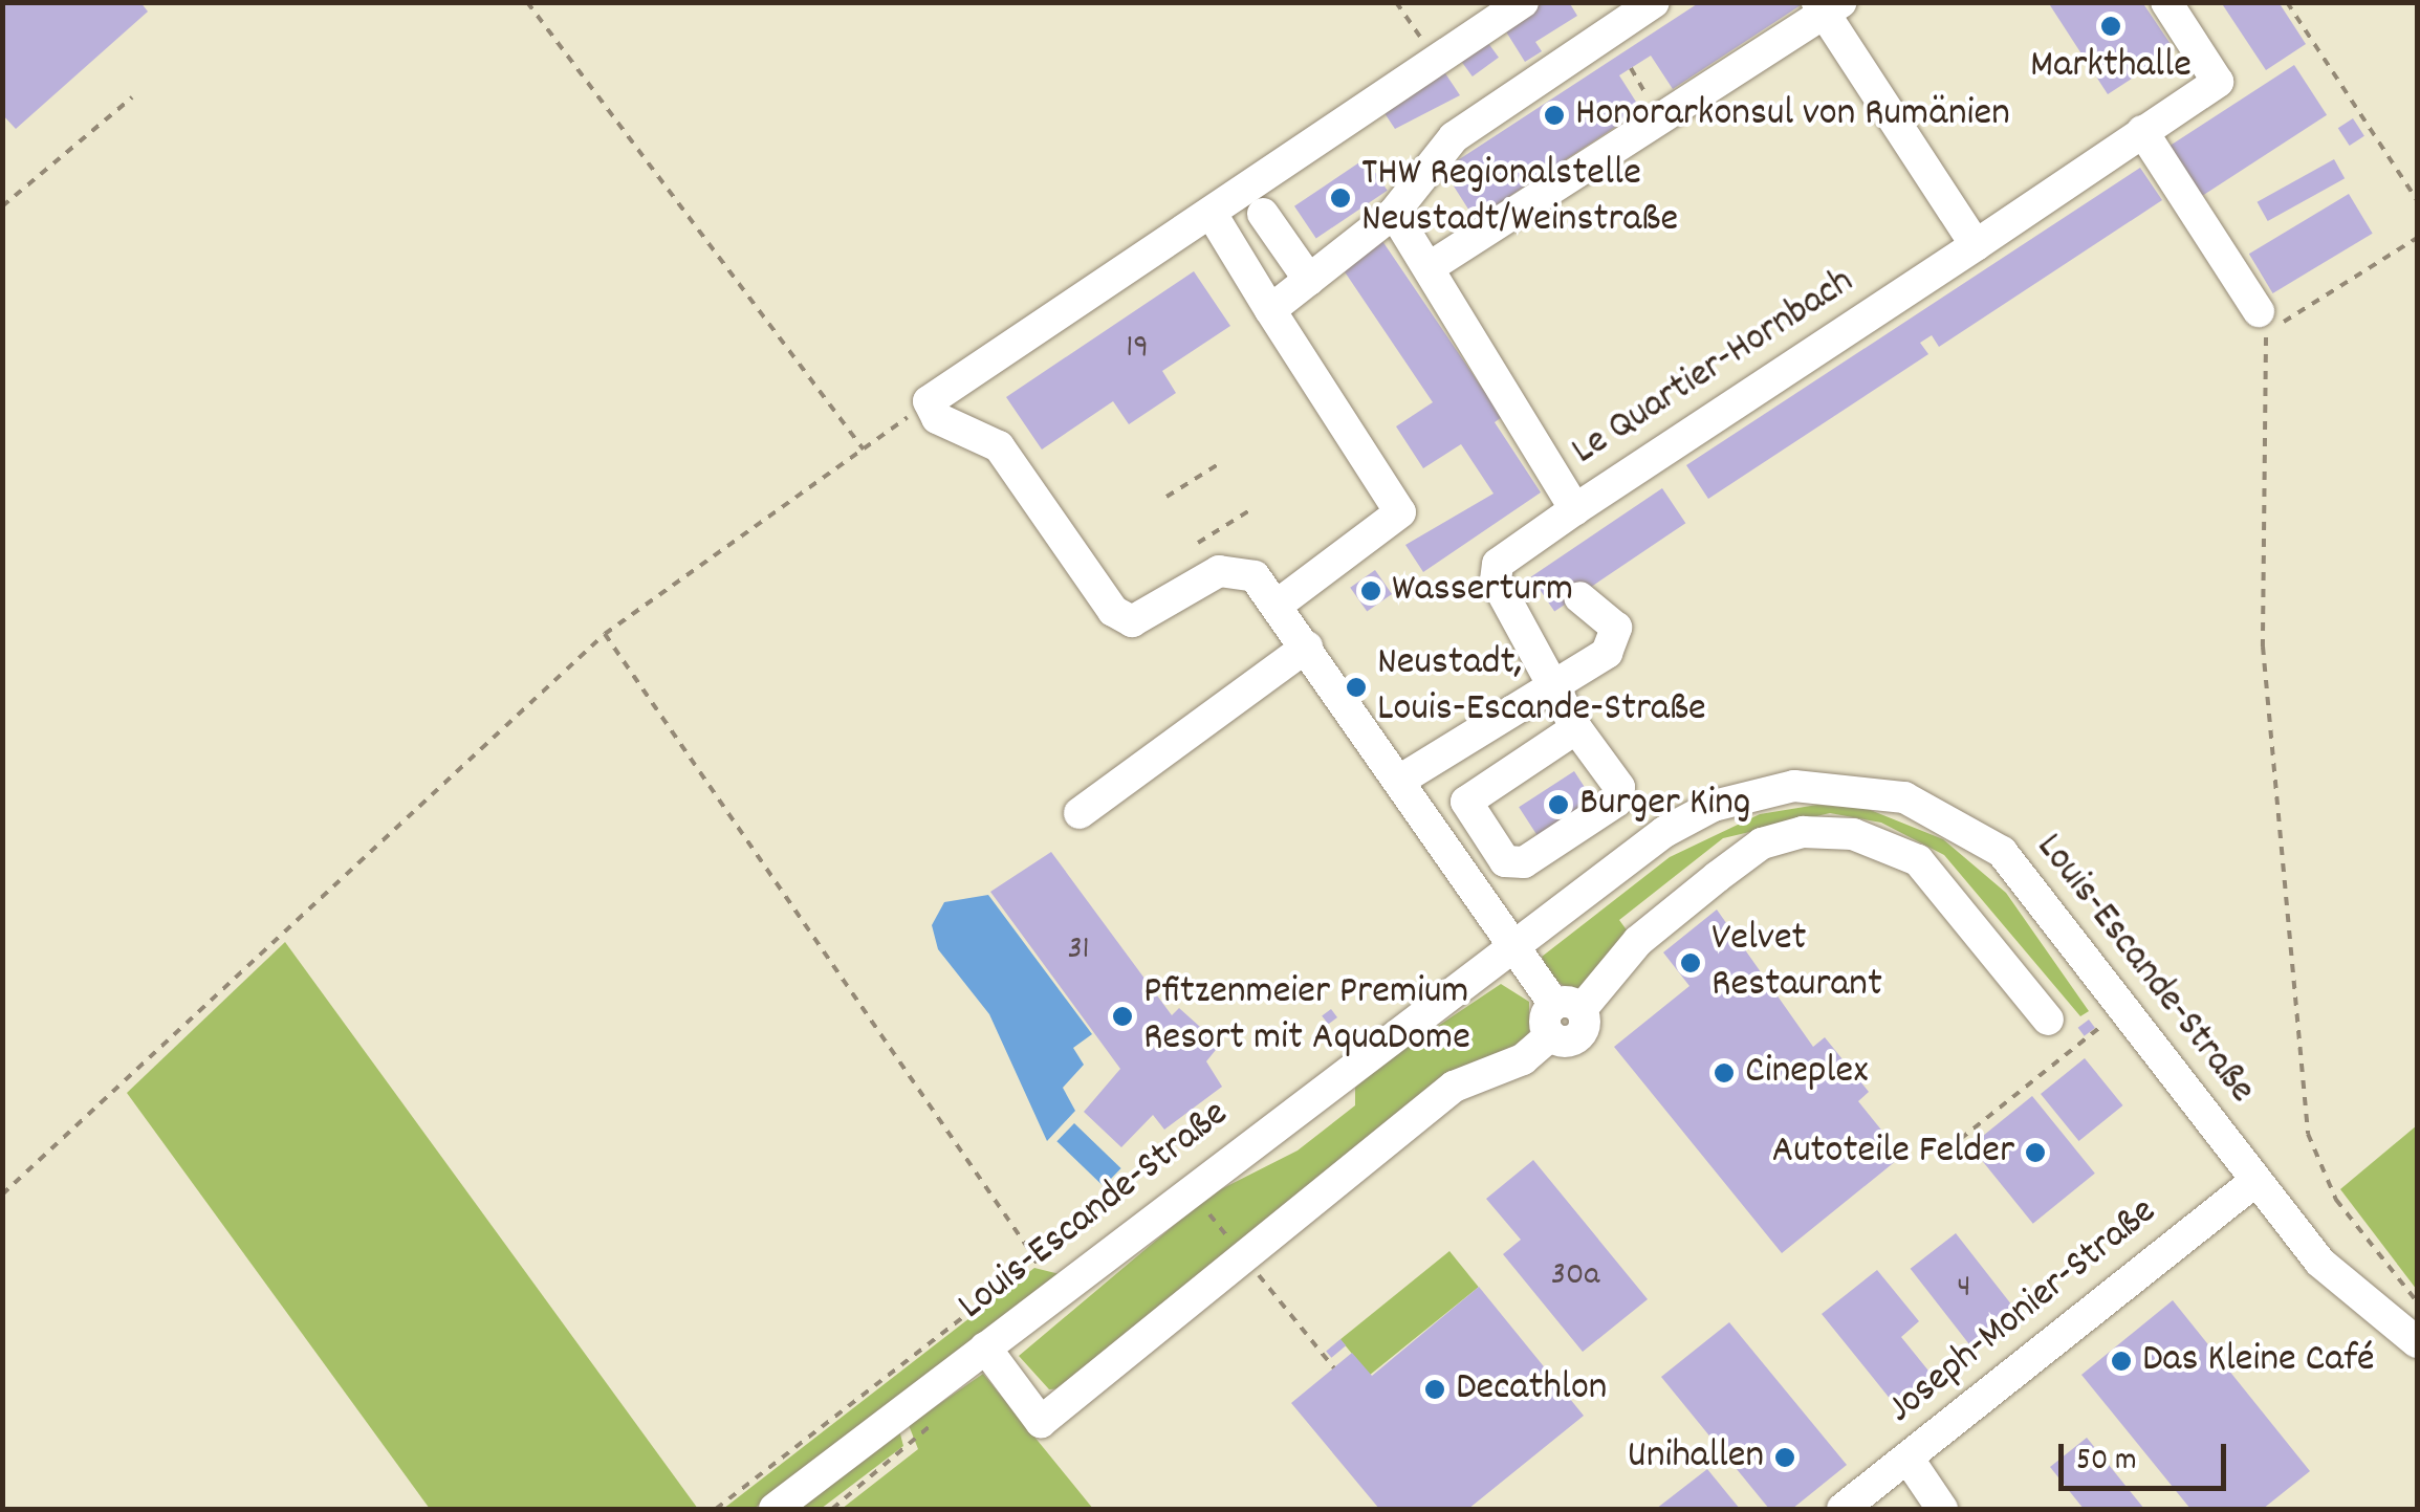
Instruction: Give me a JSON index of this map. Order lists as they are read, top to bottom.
{
  "streets": {
    "street": ["Le Quartier-Hornbach", "Louis-Escande-Straße", "Joseph-Monier-Straße"]
  },
  "crossings": [
    ["Louis-Escande-Straße", "Joseph-Monier-Straße"]
  ],
  "places": [
    "Markthalle",
    "Honorarkonsul von Rumänien",
    "THW Regionalstelle Neustadt/Weinstraße",
    "Wasserturm",
    "Neustadt, Louis-Escande-Straße",
    "Burger King",
    "Velvet Restaurant",
    "Pfitzenmeier Premium Resort mit AquaDome",
    "Cineplex",
    "Autoteile Felder",
    "Das Kleine Café",
    "Decathlon",
    "Unihallen"
  ],
  "house_numbers": [
    "19",
    "31",
    "30a",
    "4"
  ],
  "scale_bar": "50 m"
}
